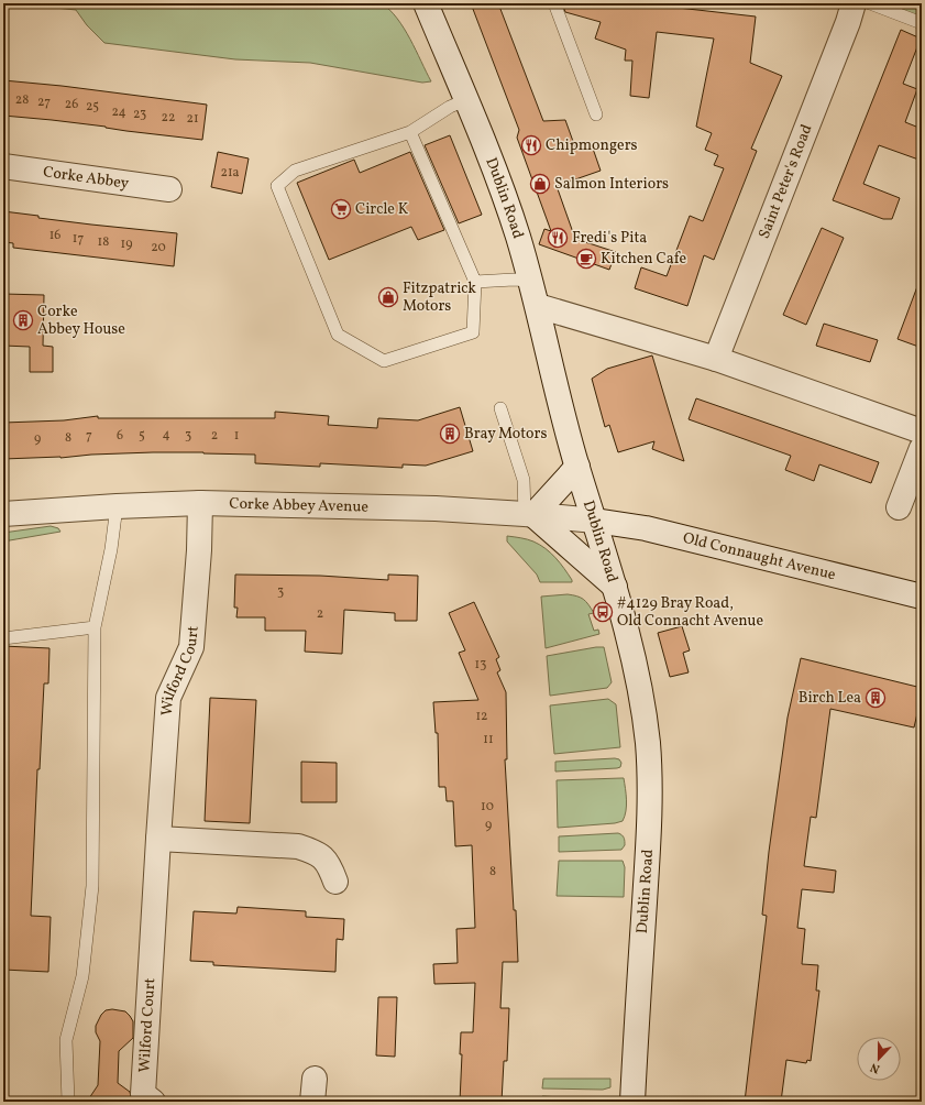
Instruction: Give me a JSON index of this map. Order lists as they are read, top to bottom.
{
  "streets": {
    "street": [
      "Corke Abbey",
      "Saint Peter's Road",
      "Dublin Road",
      "Corke Abbey Avenue",
      "Old Connaught Avenue",
      "Wilford Court"
    ]
  },
  "crossings": [
    ["Dublin Road", "Corke Abbey Avenue"],
    ["Dublin Road", "Old Connaught Avenue"],
    ["Corke Abbey Avenue", "Old Connaught Avenue"],
    ["Corke Abbey Avenue", "Wilford Court"]
  ],
  "places": {
    "restaurant": ["Chipmongers", "Fredi's Pita"],
    "shop": ["Salmon Interiors", "Fitzpatrick Motors"],
    "supermarket": ["Circle K"],
    "cafe": ["Kitchen Cafe"],
    "building": ["Corke Abbey House", "Bray Motors", "Birch Lea"],
    "bus stop": ["#4129 Bray Road, Old Connacht Avenue"]
  },
  "house_numbers": [
    "28",
    "27",
    "26",
    "25",
    "24",
    "23",
    "22",
    "21",
    "21a",
    "16",
    "17",
    "18",
    "19",
    "20",
    "4",
    "7",
    "6",
    "5",
    "3",
    "2",
    "1",
    "8",
    "9",
    "3",
    "2",
    "13",
    "12",
    "11",
    "10",
    "9",
    "8"
  ],
  "north": "bottom"
}
